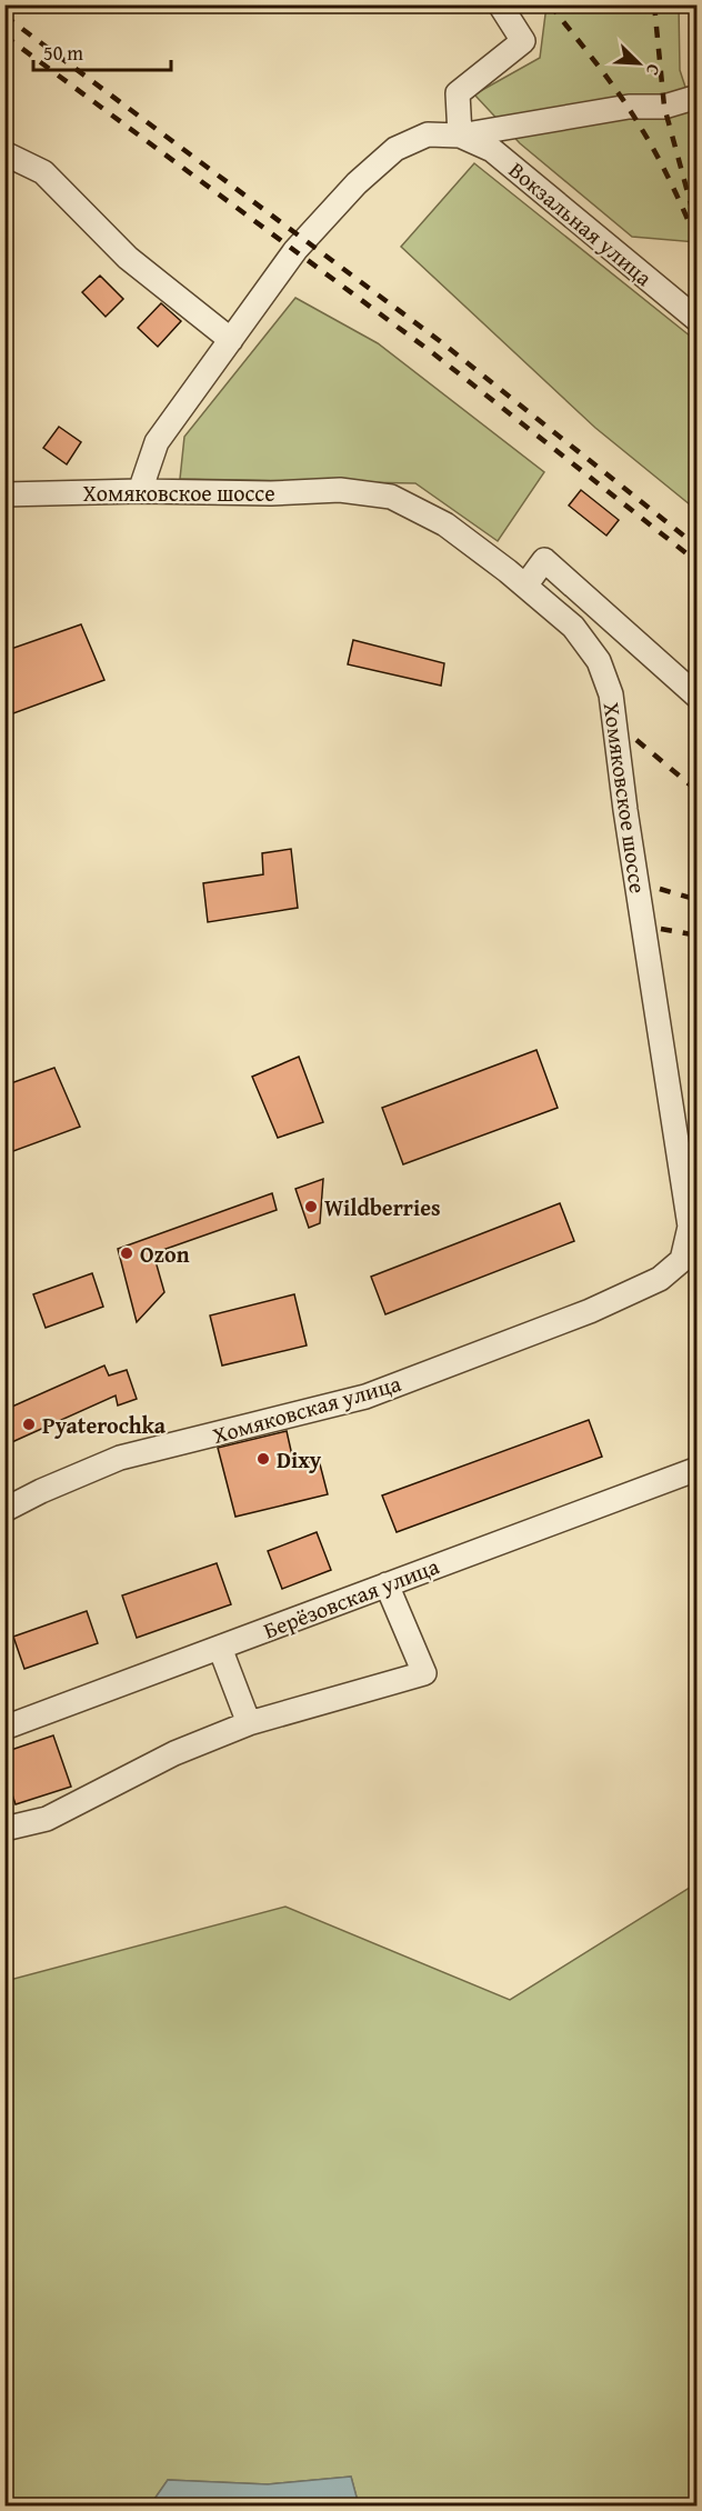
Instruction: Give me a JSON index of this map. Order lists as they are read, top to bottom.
{
  "streets": {
    "street": [
      "Вокзальная улица",
      "Хомяковское шоссе",
      "Хомяковская улица",
      "Берёзовская улица"
    ]
  },
  "crossings": [
    ["Хомяковское шоссе", "Хомяковская улица"]
  ],
  "places": [
    "Wildberries",
    "Ozon",
    "Pyaterochka",
    "Dixy"
  ],
  "scale_bar": "50 m",
  "north": "bottom right"
}
